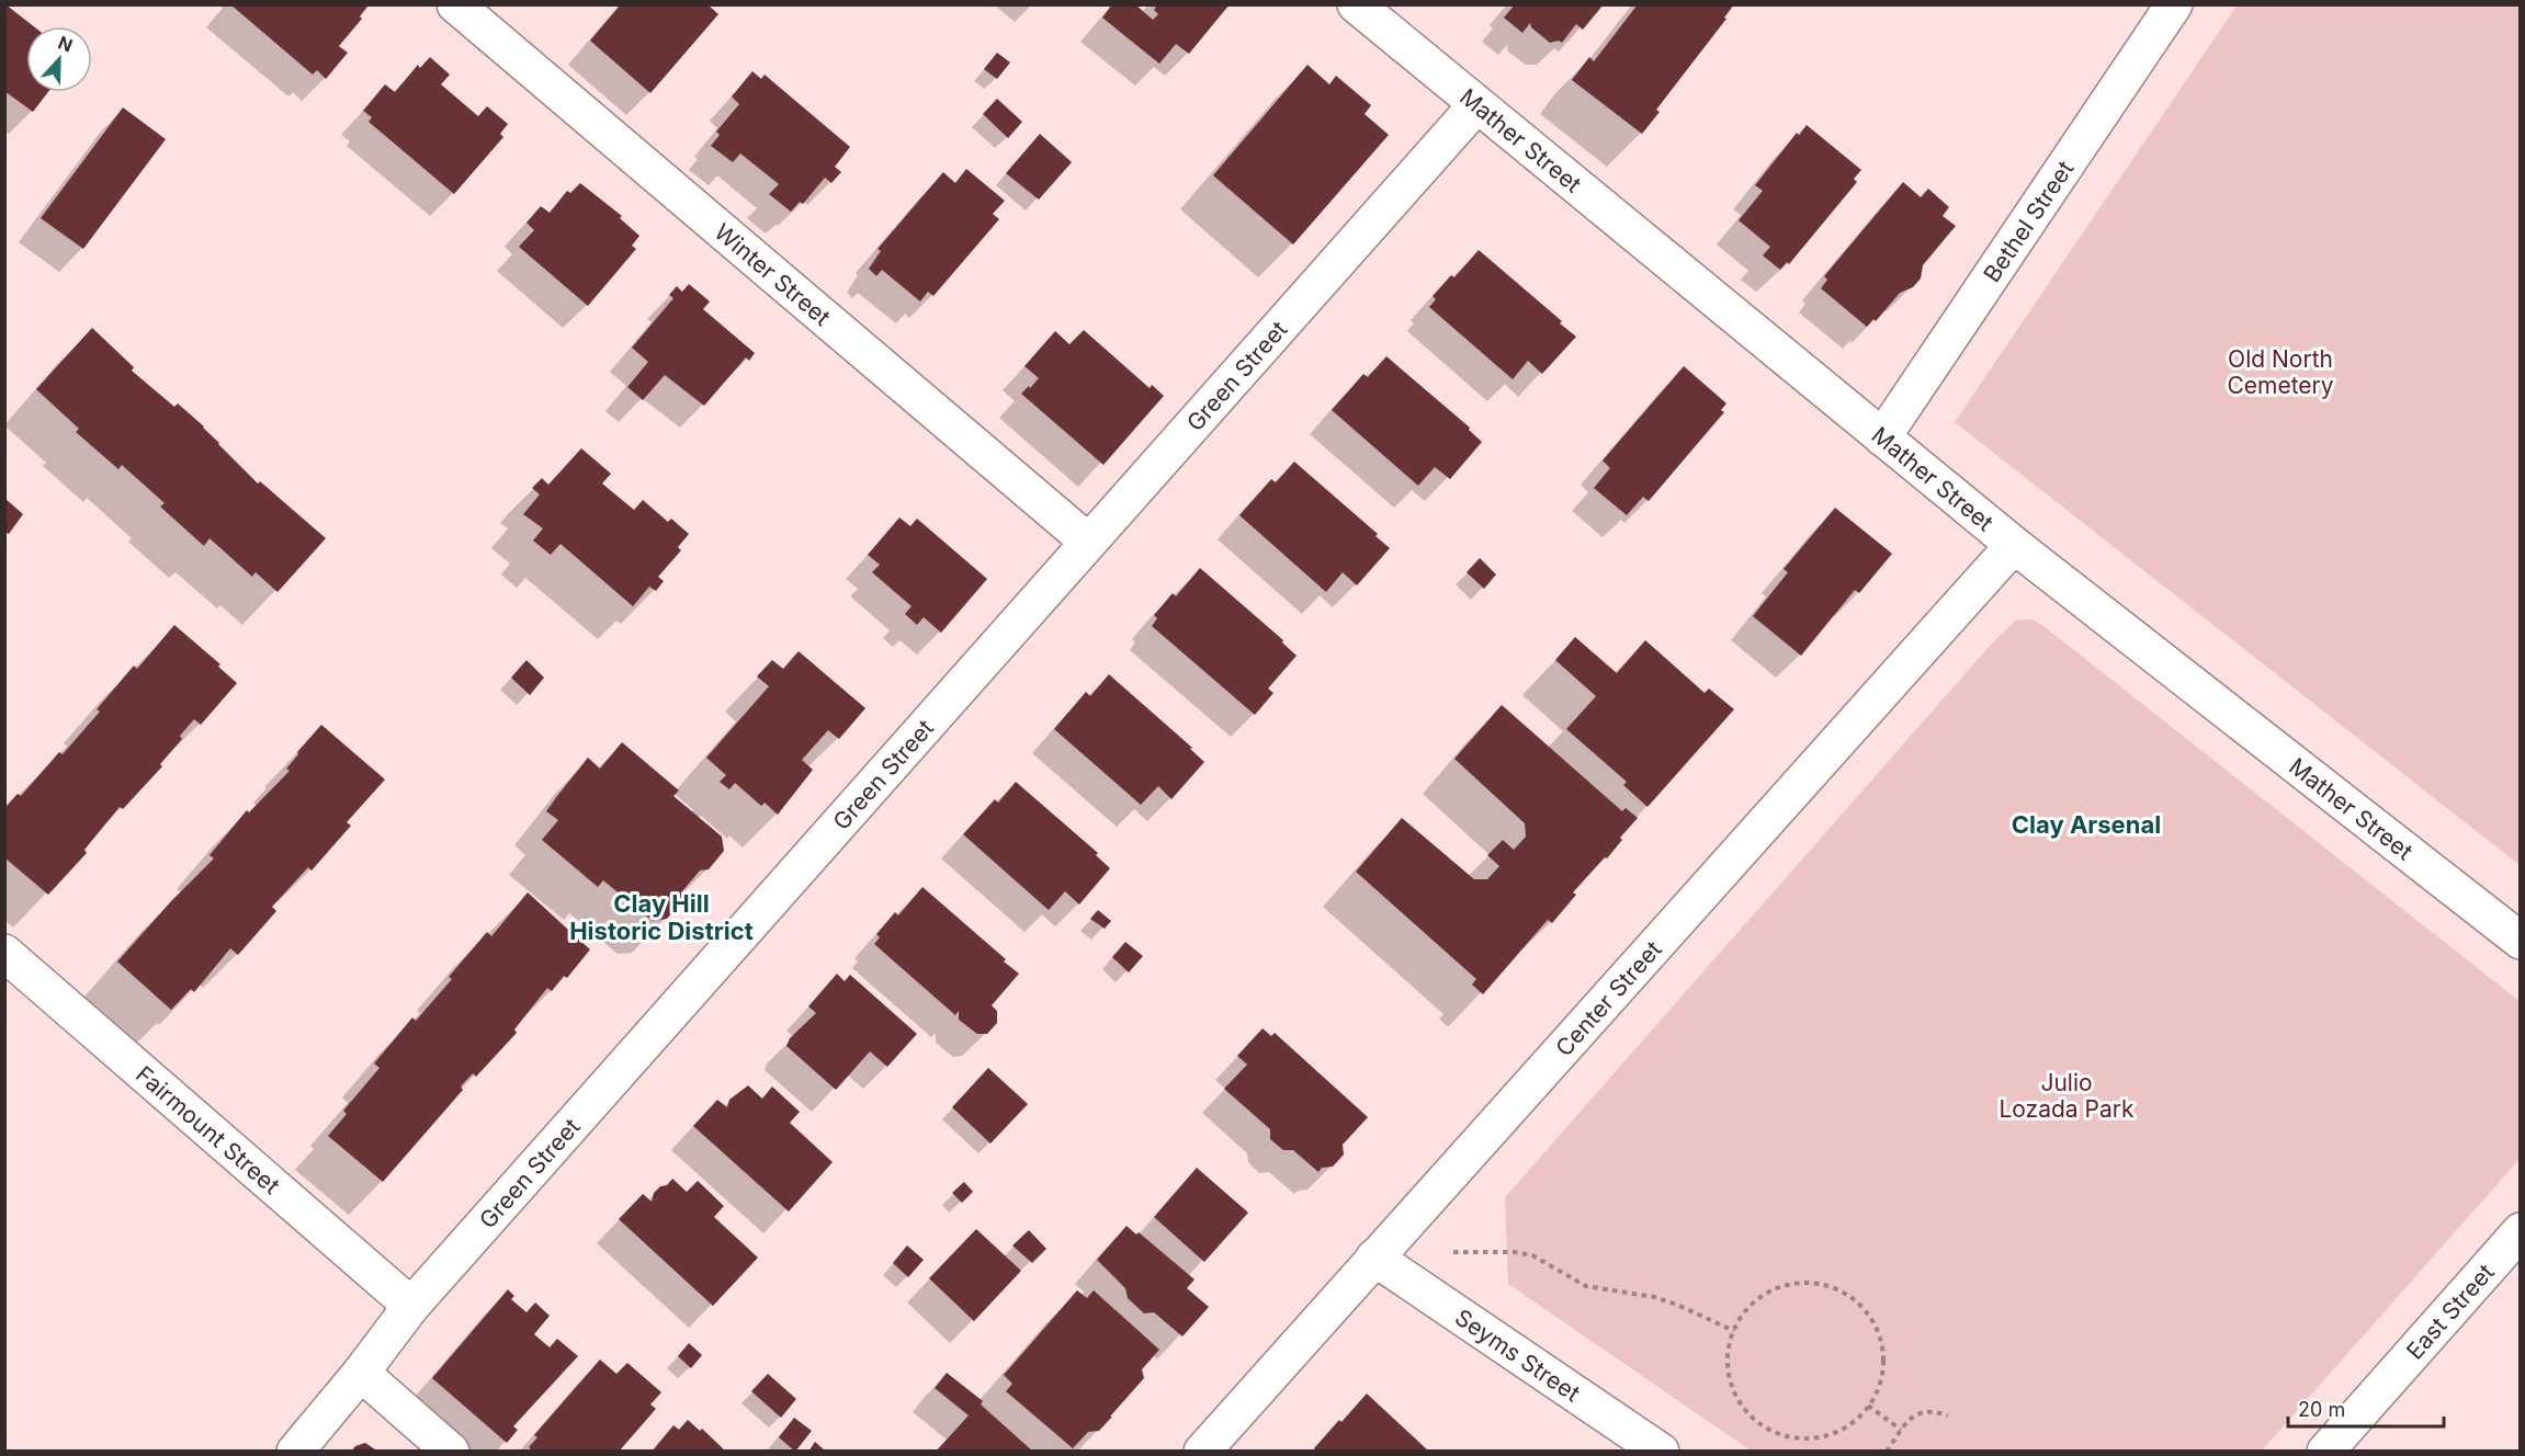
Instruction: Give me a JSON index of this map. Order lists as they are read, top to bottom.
{
  "streets": {
    "street": [
      "Mather Street",
      "Bethel Street",
      "Winter Street",
      "Green Street",
      "Center Street",
      "Fairmount Street",
      "East Street",
      "Seyms Street"
    ]
  },
  "crossings": [
    ["Mather Street", "Bethel Street"],
    ["Mather Street", "Green Street"],
    ["Mather Street", "Center Street"],
    ["Winter Street", "Green Street"],
    ["Green Street", "Fairmount Street"],
    ["Center Street", "Seyms Street"]
  ],
  "districts": ["Clay Arsenal", "Clay Hill Historic District"],
  "parks": ["Old North Cemetery", "Julio Lozada Park"],
  "scale_bar": "20 m",
  "north": "top"
}
